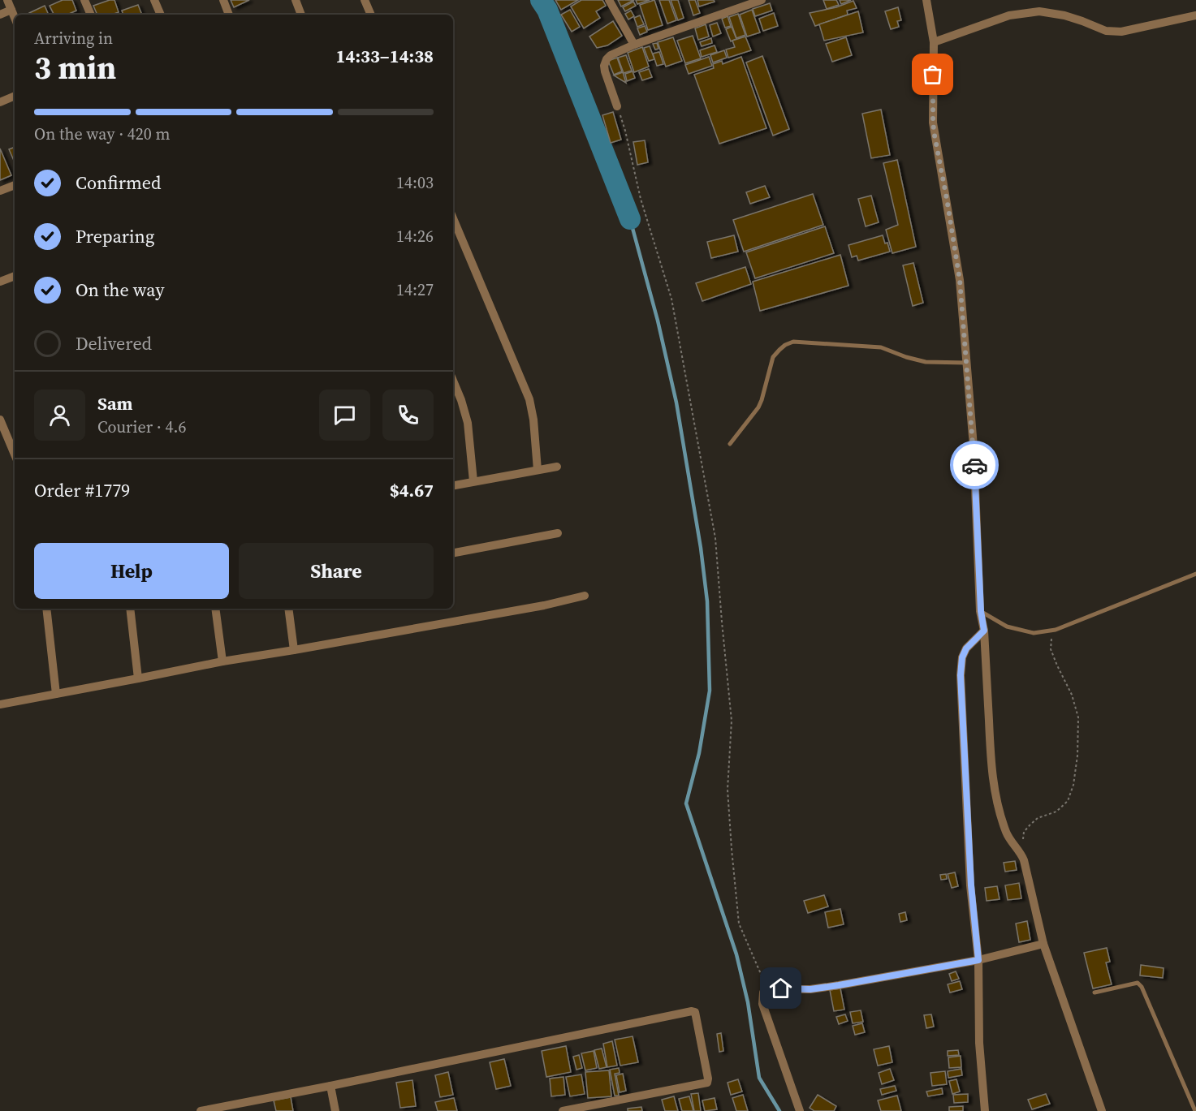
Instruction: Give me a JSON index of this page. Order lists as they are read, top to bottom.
{
  "page": {
    "heading": ["3 min", "Arriving in", "14:33–14:38"],
    "panel": [
      "Sam",
      "Courier · 4.6",
      "Order #1779",
      "$4.67"
    ],
    "bar": "On the way · 420 m",
    "list": [
      ["Confirmed", "14:03"],
      ["Preparing", "14:26"],
      ["On the way", "14:27"],
      "Delivered"
    ],
    "buttons": ["Help", "Share"]
  }
}
